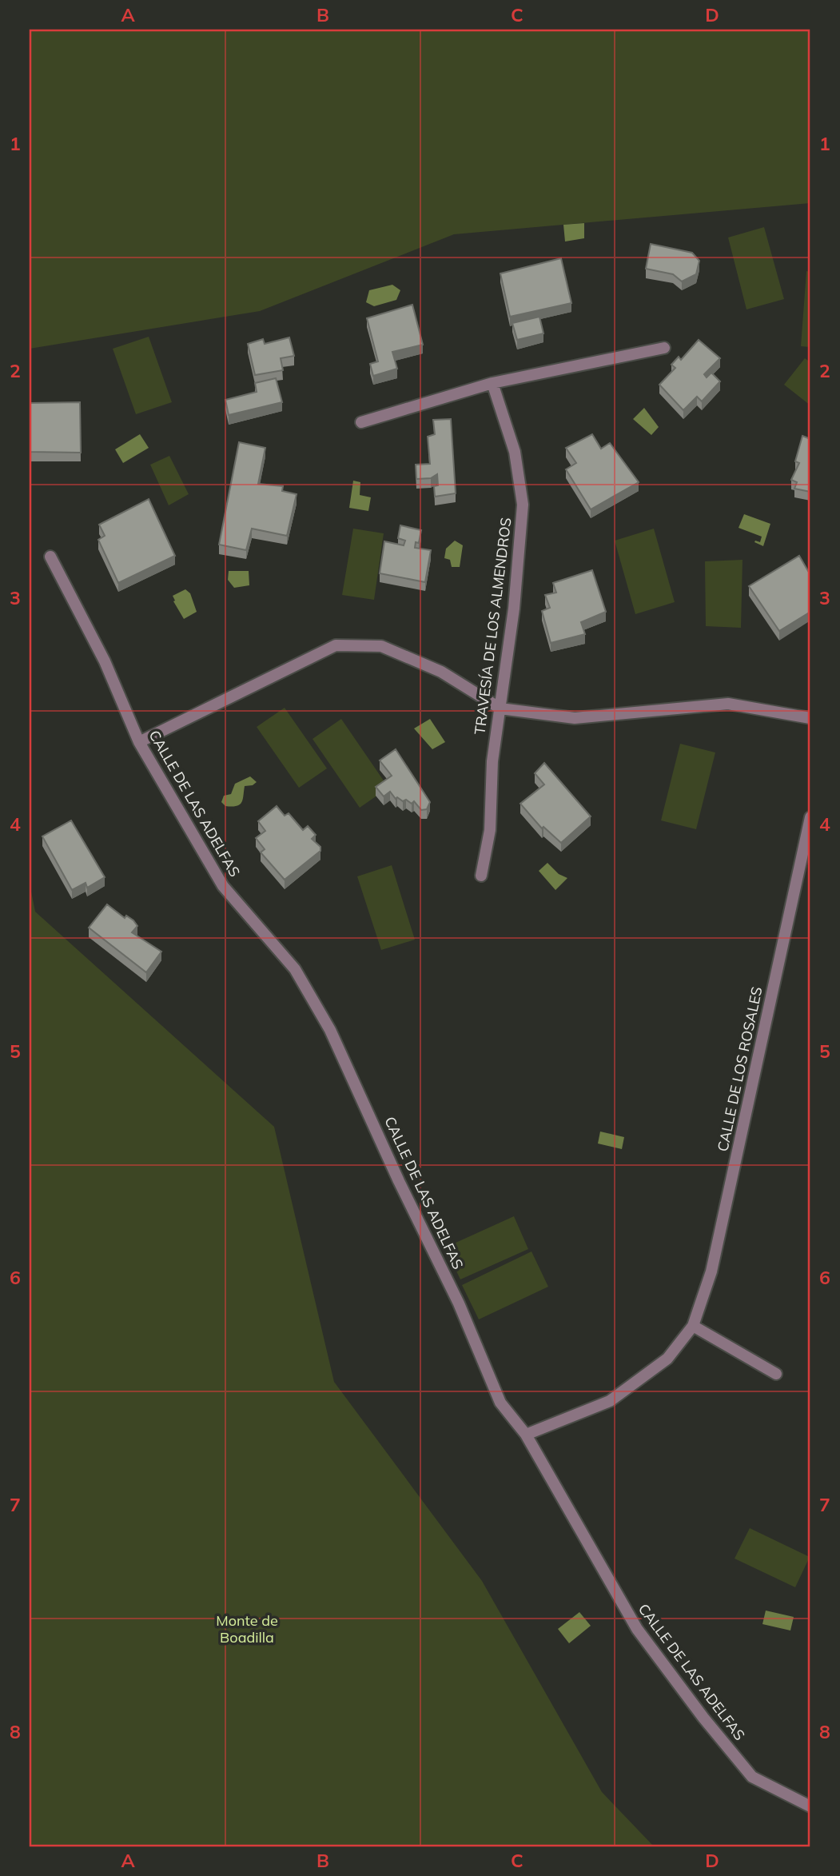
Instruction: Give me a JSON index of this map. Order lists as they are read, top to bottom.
{
  "streets": {
    "street": ["TRAVESÍA DE LOS ALMENDROS", "CALLE DE LAS ADELFAS", "CALLE DE LOS ROSALES"]
  },
  "crossings": [
    ["CALLE DE LAS ADELFAS", "CALLE DE LOS ROSALES"]
  ],
  "parks": ["Monte de Boadilla"],
  "grid": {
    "columns": [
      "A",
      "B",
      "C",
      "D"
    ],
    "rows": [
      "1",
      "2",
      "3",
      "4",
      "5",
      "6",
      "7",
      "8"
    ]
  }
}
